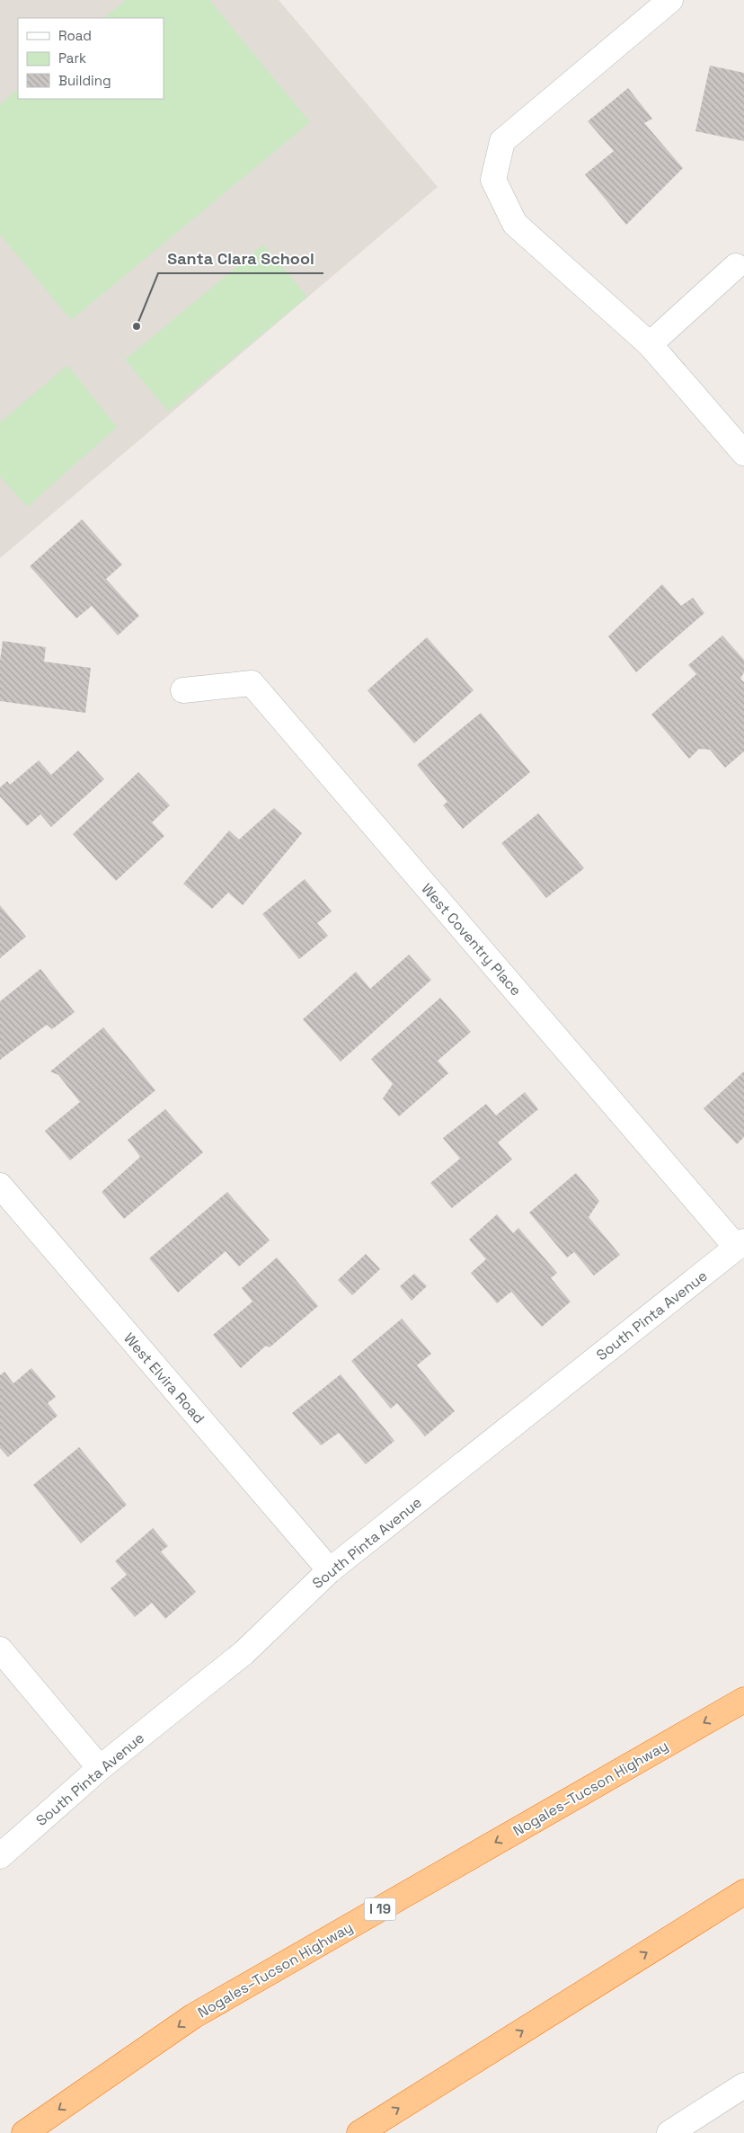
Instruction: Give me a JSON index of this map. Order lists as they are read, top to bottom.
{
  "streets": {
    "highway": ["Nogales–Tucson Highway", "I 19"],
    "street": ["West Coventry Place", "South Pinta Avenue", "West Elvira Road"]
  },
  "crossings": [
    ["West Coventry Place", "South Pinta Avenue"],
    ["South Pinta Avenue", "West Elvira Road"]
  ],
  "places": ["Santa Clara School"],
  "legend": ["Road", "Park", "Building"]
}
